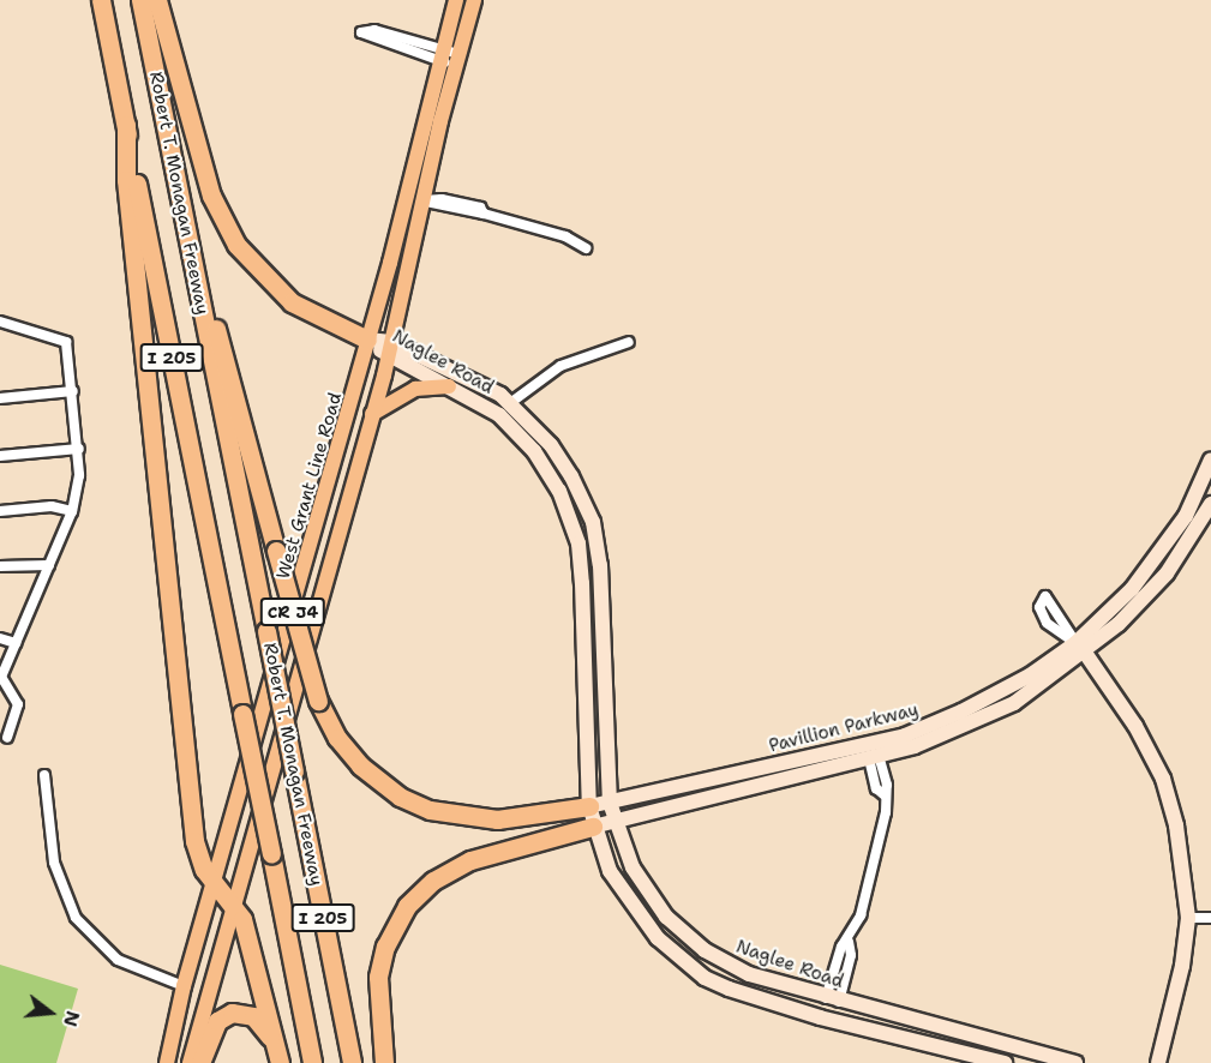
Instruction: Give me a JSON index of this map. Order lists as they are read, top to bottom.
{
  "streets": {
    "highway": ["Robert T. Monagan Freeway", "I 205"],
    "main road": [
      "Naglee Road",
      "West Grant Line Road",
      "CR J4",
      "Pavillion Parkway"
    ]
  },
  "crossings": [
    ["Naglee Road", "West Grant Line Road"],
    ["Naglee Road", "CR J4"],
    ["Naglee Road", "Pavillion Parkway"]
  ],
  "north": "right"
}
